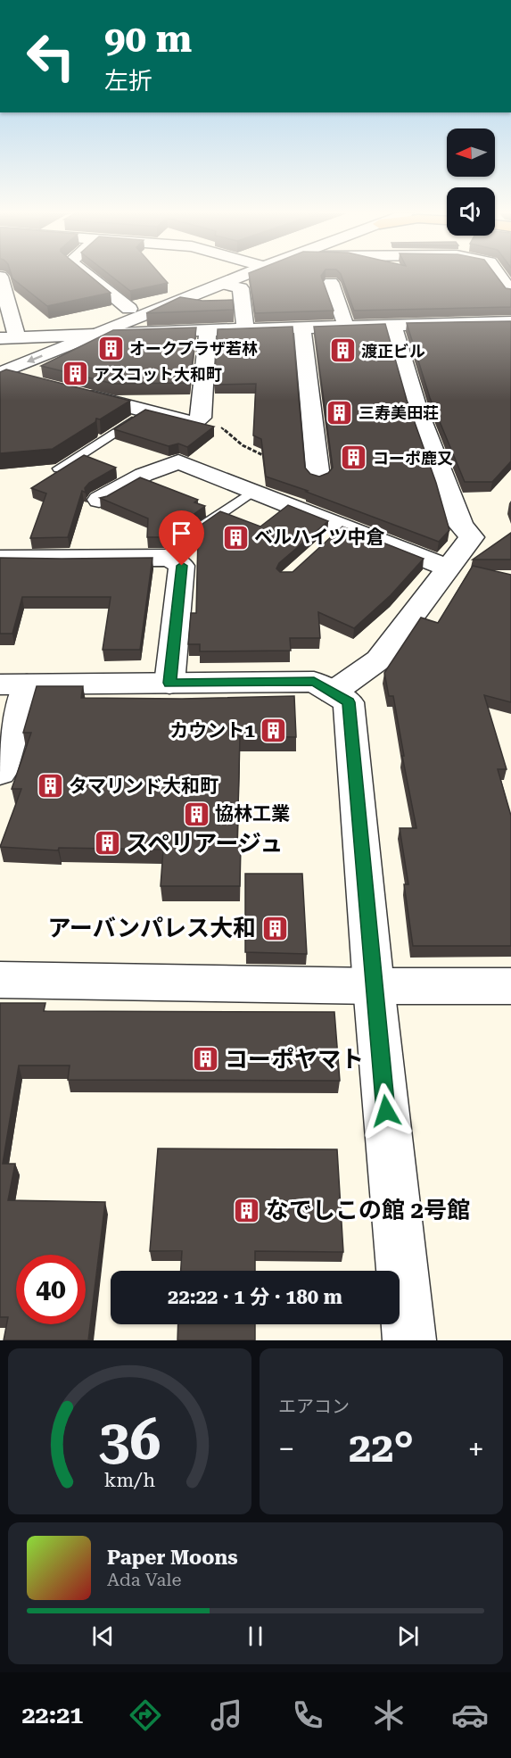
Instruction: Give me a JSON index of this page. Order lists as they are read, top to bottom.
{
  "places": {
    "building": [
      "オークプラザ若林",
      "渡正ビル",
      "アスコット大和町",
      "三寿美田荘",
      "コーポ鹿又",
      "ベルハイツ中倉",
      "カウント1",
      "タマリンド大和町",
      "協林工業",
      "スペリアージュ",
      "アーバンパレス大和",
      "コーポヤマト",
      "なでしこの館 2号館"
    ]
  },
  "north": "left",
  "page": {
    "turn": ["90 m", "左折"],
    "limit": "40",
    "trip": "22:22 · 1 分 · 180 m",
    "tile": "エアコン",
    "heat": ["−", "22°", "+"],
    "song": ["Paper Moons", "Ada Vale"],
    "tabs": "22:21",
    "gauge": ["36", "km/h"]
  }
}
